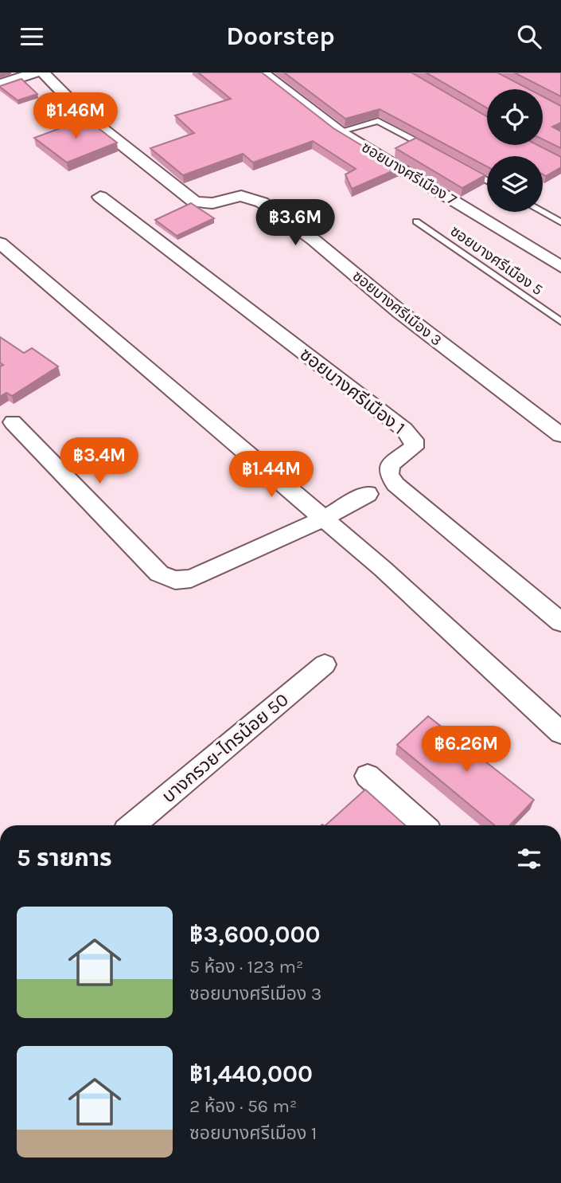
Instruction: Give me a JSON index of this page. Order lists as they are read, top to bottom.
{
  "streets": {
    "street": [
      "ซอยบางศรีเมือง 7",
      "ซอยบางศรีเมือง 3",
      "ซอยบางศรีเมือง 1",
      "บางกรวย-ไทรน้อย 50"
    ],
    "lane": ["ซอยบางศรีเมือง 5"]
  },
  "page": {
    "header": "Doorstep",
    "price": [
      "฿1.46M",
      "฿3.6M",
      "฿3.4M",
      "฿1.44M",
      "฿6.26M"
    ],
    "heading": "5 รายการ",
    "list": [
      {
        "name": "฿3,600,000",
        "note": "5 ห้อง · 123 m² · ซอยบางศรีเมือง 3"
      },
      {
        "name": "฿1,440,000",
        "note": "2 ห้อง · 56 m² · ซอยบางศรีเมือง 1"
      }
    ]
  }
}
